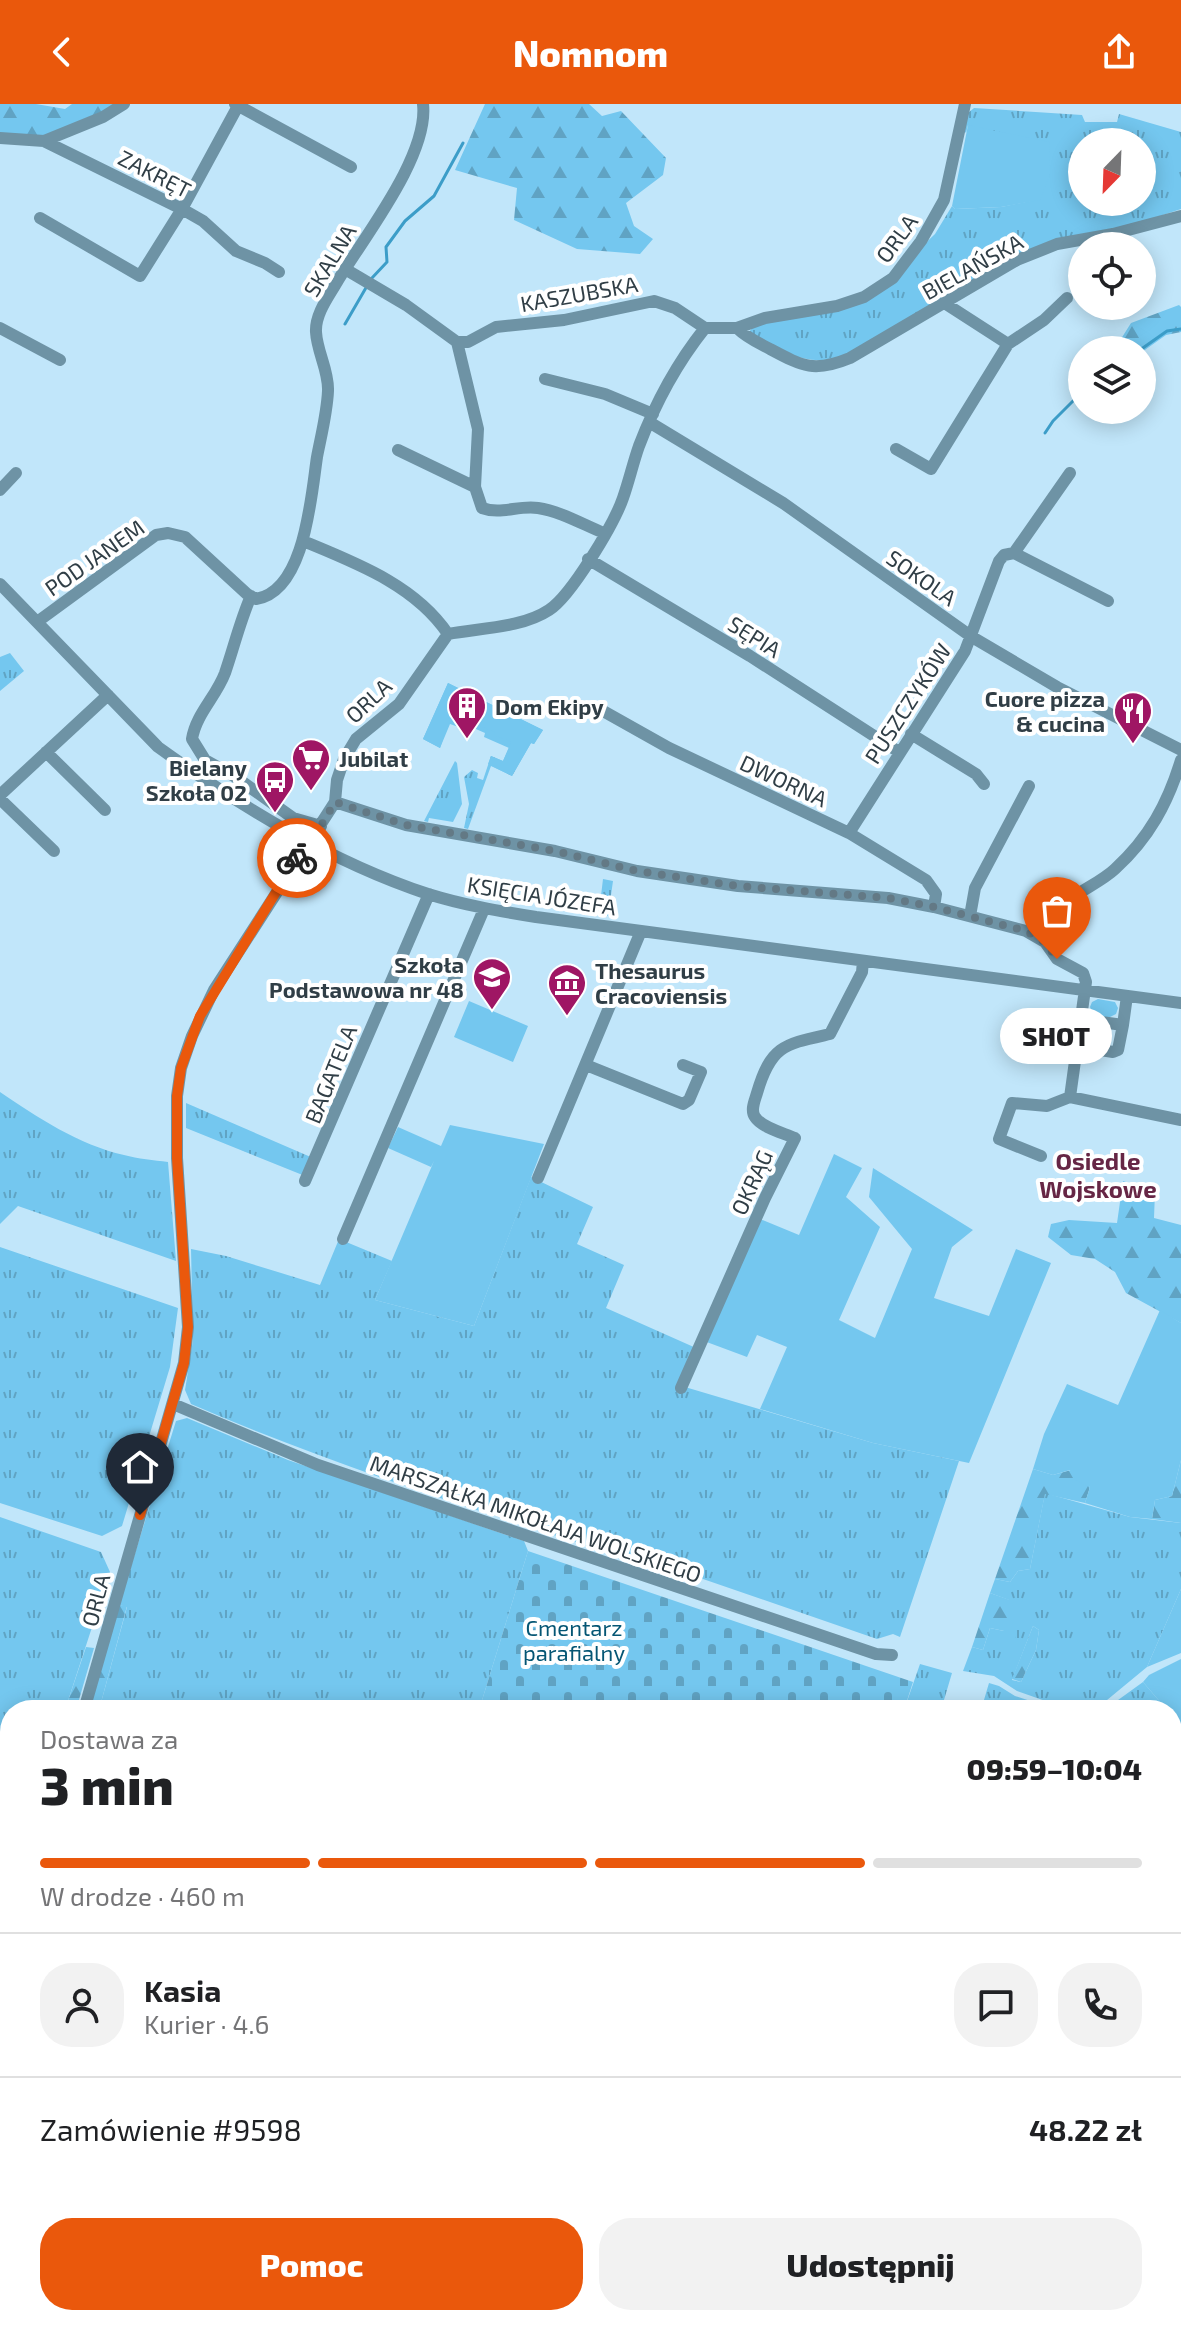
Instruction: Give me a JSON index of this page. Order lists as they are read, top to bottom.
{
  "streets": {
    "street": [
      "ZAKRĘT",
      "ORLA",
      "SKALNA",
      "BIELAŃSKA",
      "KASZUBSKA",
      "POD JANEM",
      "SOKOLA",
      "SĘPIA",
      "PUSZCZYKÓW",
      "DWORNA",
      "KSIĘCIA JÓZEFA",
      "BAGATELA",
      "OKRĄG",
      "MARSZAŁKA MIKOŁAJA WOLSKIEGO"
    ]
  },
  "crossings": [
    ["ORLA", "BIELAŃSKA"],
    ["ORLA", "KASZUBSKA"],
    ["ORLA", "KSIĘCIA JÓZEFA"],
    ["ORLA", "MARSZAŁKA MIKOŁAJA WOLSKIEGO"],
    ["POD JANEM", "KSIĘCIA JÓZEFA"],
    ["SOKOLA", "PUSZCZYKÓW"],
    ["SĘPIA", "PUSZCZYKÓW"],
    ["PUSZCZYKÓW", "DWORNA"],
    ["KSIĘCIA JÓZEFA", "BAGATELA"],
    ["KSIĘCIA JÓZEFA", "OKRĄG"]
  ],
  "districts": ["Osiedle Wojskowe"],
  "parks": ["Cmentarz parafialny"],
  "places": {
    "building": ["Dom Ekipy"],
    "restaurant": ["Cuore pizza & cucina"],
    "supermarket": ["Jubilat"],
    "bus stop": ["Bielany Szkoła 02"],
    "other": ["SHOT"],
    "school or university": ["Szkoła Podstawowa nr 48"],
    "museum": ["Thesaurus Cracoviensis"]
  },
  "north": "bottom left",
  "page": {
    "header": "Nomnom",
    "bubble": "SHOT",
    "heading": ["3 min", "Dostawa za", "09:59–10:04"],
    "panel": [
      "Kasia",
      "Kurier · 4.6",
      "Zamówienie #9598",
      "48.22 zł"
    ],
    "bar": "W drodze · 460 m",
    "buttons": ["Pomoc", "Udostępnij"]
  }
}
